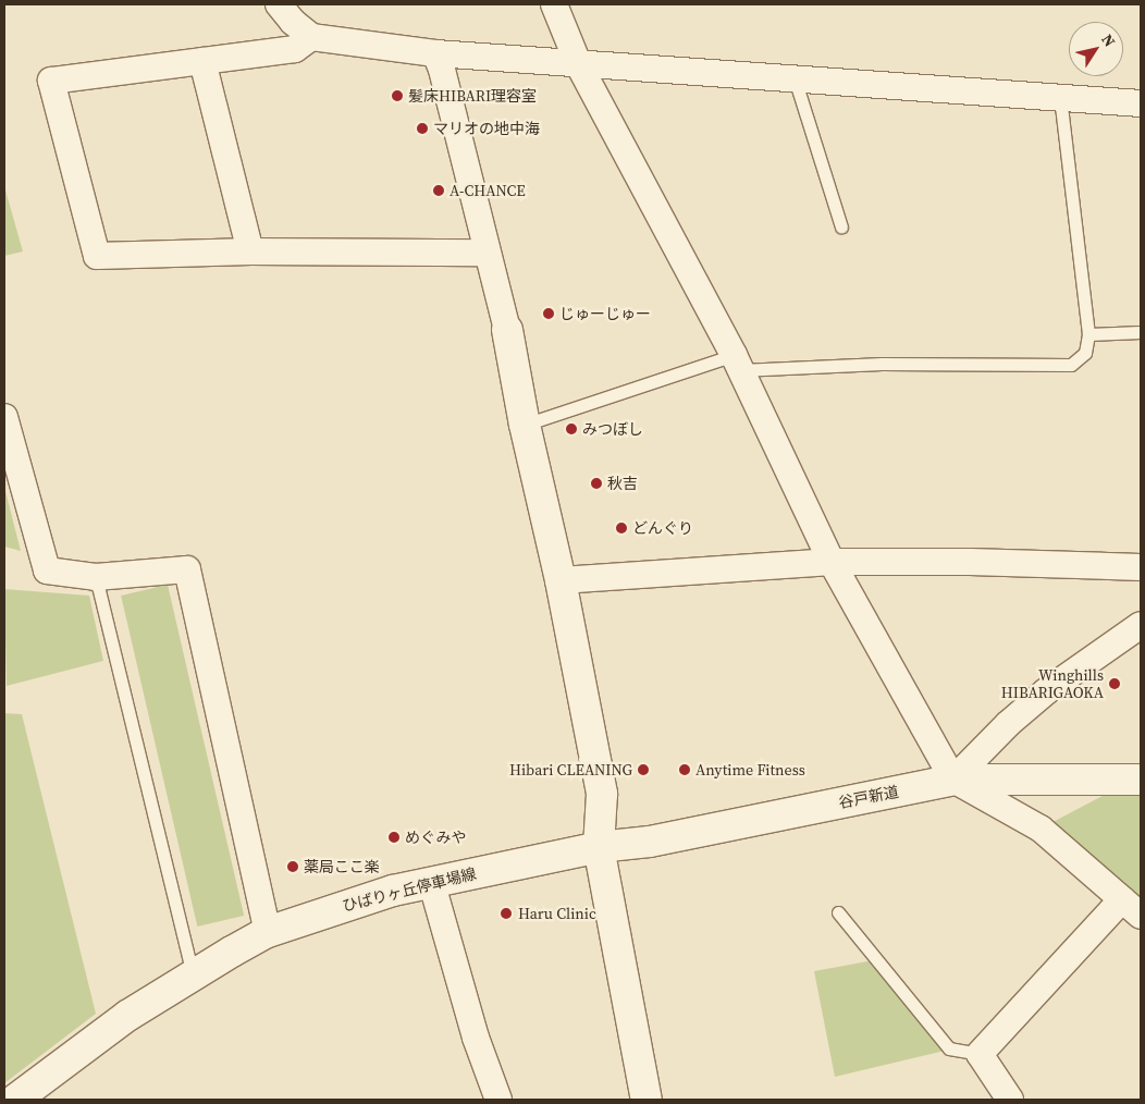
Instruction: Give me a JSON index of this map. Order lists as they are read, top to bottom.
{
  "streets": {
    "main road": ["谷戸新道", "ひばりヶ丘停車場線"]
  },
  "crossings": [
    ["谷戸新道", "ひばりヶ丘停車場線"]
  ],
  "places": [
    "髪床HIBARI理容室",
    "マリオの地中海",
    "A-CHANCE",
    "じゅーじゅー",
    "みつぼし",
    "秋吉",
    "どんぐり",
    "Winghills HIBARIGAOKA",
    "Hibari CLEANING",
    "Anytime Fitness",
    "めぐみや",
    "薬局ここ楽",
    "Haru Clinic"
  ],
  "north": "top right"
}
